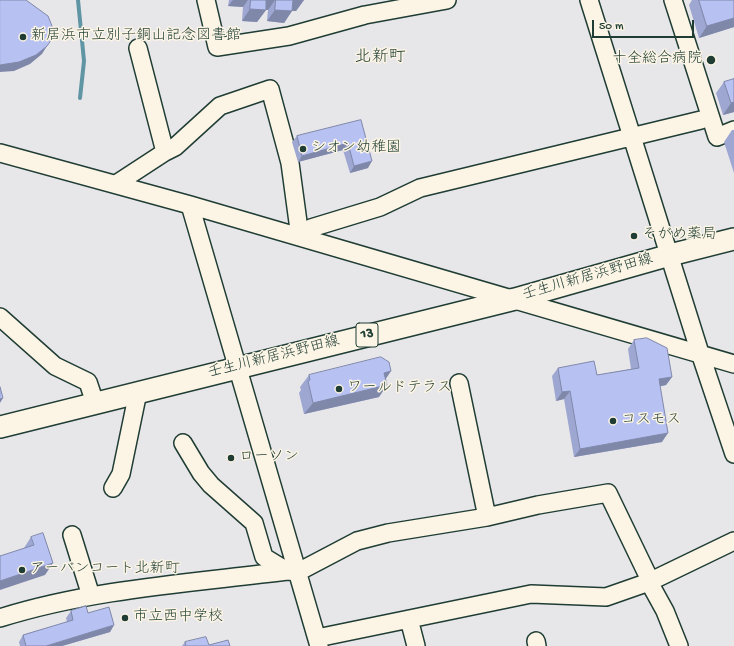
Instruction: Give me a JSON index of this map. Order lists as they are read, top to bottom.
{
  "streets": {
    "main road": ["壬生川新居浜野田線", "13"]
  },
  "districts": ["北新町"],
  "places": [
    "新居浜市立別子銅山記念図書館",
    "十全総合病院",
    "シオン幼稚園",
    "そがめ薬局",
    "ワールドテラス",
    "コスモス",
    "ローソン",
    "アーバンコート北新町",
    "市立西中学校"
  ],
  "scale_bar": "50 m"
}
